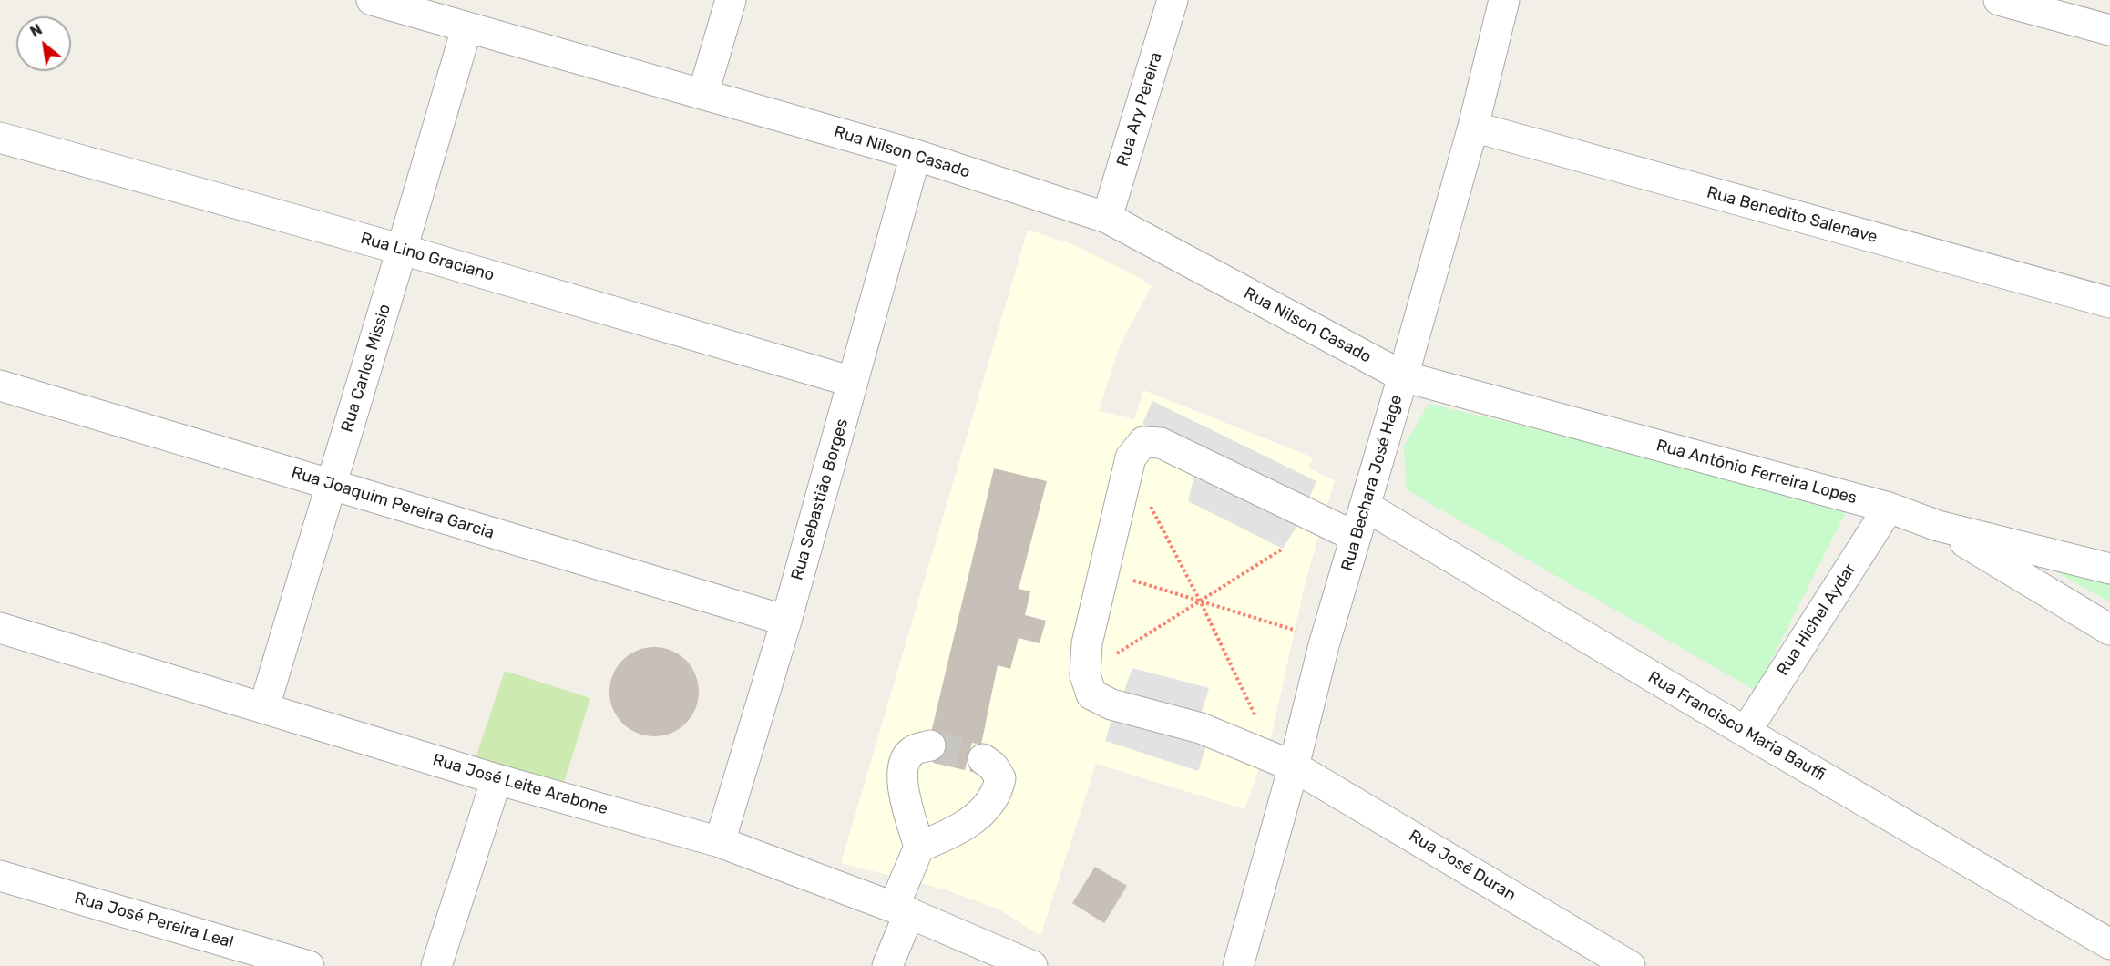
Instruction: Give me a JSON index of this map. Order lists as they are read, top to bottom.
{
  "streets": {
    "street": [
      "Rua Ary Pereira",
      "Rua Nilson Casado",
      "Rua Benedito Salenave",
      "Rua Lino Graciano",
      "Rua Carlos Missio",
      "Rua Antônio Ferreira Lopes",
      "Rua Bechara José Hage",
      "Rua Sebastião Borges",
      "Rua Joaquim Pereira Garcia",
      "Rua Hichel Aydar",
      "Rua Francisco Maria Bauffi",
      "Rua José Leite Arabone",
      "Rua José Duran",
      "Rua José Pereira Leal"
    ]
  },
  "crossings": [
    ["Rua Ary Pereira", "Rua Nilson Casado"],
    ["Rua Nilson Casado", "Rua Carlos Missio"],
    ["Rua Nilson Casado", "Rua Antônio Ferreira Lopes"],
    ["Rua Nilson Casado", "Rua Bechara José Hage"],
    ["Rua Nilson Casado", "Rua Sebastião Borges"],
    ["Rua Benedito Salenave", "Rua Bechara José Hage"],
    ["Rua Lino Graciano", "Rua Carlos Missio"],
    ["Rua Lino Graciano", "Rua Sebastião Borges"],
    ["Rua Carlos Missio", "Rua Joaquim Pereira Garcia"],
    ["Rua Carlos Missio", "Rua José Leite Arabone"],
    ["Rua Antônio Ferreira Lopes", "Rua Bechara José Hage"],
    ["Rua Antônio Ferreira Lopes", "Rua Hichel Aydar"],
    ["Rua Bechara José Hage", "Rua Francisco Maria Bauffi"],
    ["Rua Bechara José Hage", "Rua José Duran"],
    ["Rua Sebastião Borges", "Rua Joaquim Pereira Garcia"],
    ["Rua Sebastião Borges", "Rua José Leite Arabone"],
    ["Rua Hichel Aydar", "Rua Francisco Maria Bauffi"]
  ],
  "north": "top left"
}
